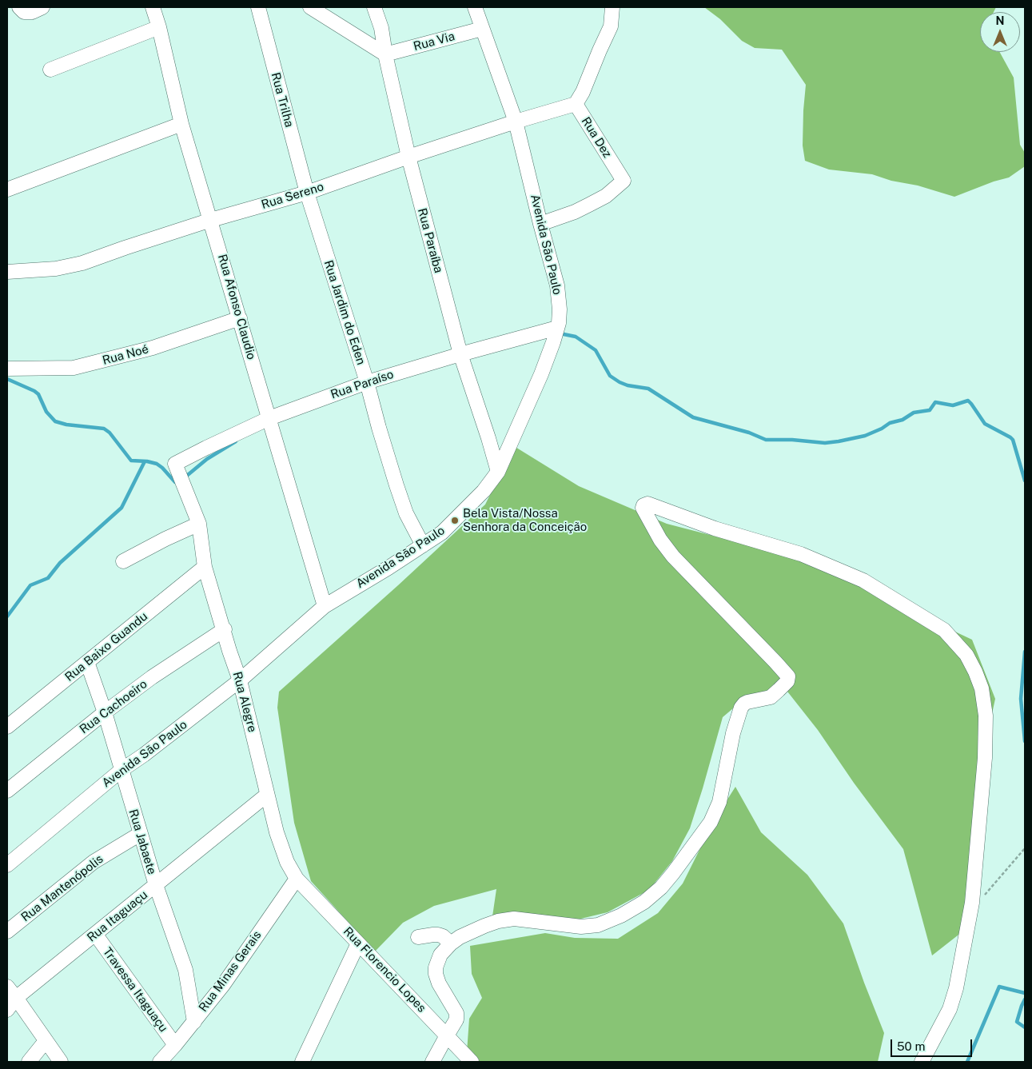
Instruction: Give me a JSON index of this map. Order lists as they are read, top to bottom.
{
  "streets": {
    "street": [
      "Rua Via",
      "Rua Trilha",
      "Rua Dez",
      "Rua Sereno",
      "Rua Paraíba",
      "Avenida São Paulo",
      "Rua Afonso Claudio",
      "Rua Jardim do Eden",
      "Rua Noé",
      "Rua Paraíso",
      "Rua Baixo Guandu",
      "Rua Alegre",
      "Rua Cachoeiro",
      "Rua Jabaete",
      "Rua Mantenópolis",
      "Rua Itaguaçu",
      "Rua Florencio Lopes",
      "Rua Minas Gerais",
      "Travessa Itaguaçu"
    ]
  },
  "crossings": [
    ["Rua Via", "Rua Paraíba"],
    ["Rua Via", "Avenida São Paulo"],
    ["Rua Trilha", "Rua Sereno"],
    ["Rua Trilha", "Rua Jardim do Eden"],
    ["Rua Dez", "Rua Sereno"],
    ["Rua Dez", "Avenida São Paulo"],
    ["Rua Sereno", "Rua Paraíba"],
    ["Rua Sereno", "Avenida São Paulo"],
    ["Rua Sereno", "Rua Afonso Claudio"],
    ["Rua Sereno", "Rua Jardim do Eden"],
    ["Rua Paraíba", "Avenida São Paulo"],
    ["Rua Paraíba", "Rua Paraíso"],
    ["Avenida São Paulo", "Rua Afonso Claudio"],
    ["Avenida São Paulo", "Rua Jardim do Eden"],
    ["Avenida São Paulo", "Rua Paraíso"],
    ["Avenida São Paulo", "Rua Alegre"],
    ["Avenida São Paulo", "Rua Jabaete"],
    ["Rua Afonso Claudio", "Rua Noé"],
    ["Rua Afonso Claudio", "Rua Paraíso"],
    ["Rua Jardim do Eden", "Rua Paraíso"],
    ["Rua Paraíso", "Rua Alegre"],
    ["Rua Baixo Guandu", "Rua Alegre"],
    ["Rua Baixo Guandu", "Rua Jabaete"],
    ["Rua Alegre", "Rua Cachoeiro"],
    ["Rua Alegre", "Rua Itaguaçu"],
    ["Rua Alegre", "Rua Florencio Lopes"],
    ["Rua Alegre", "Rua Minas Gerais"],
    ["Rua Cachoeiro", "Rua Jabaete"],
    ["Rua Jabaete", "Rua Mantenópolis"],
    ["Rua Jabaete", "Rua Itaguaçu"],
    ["Rua Jabaete", "Rua Minas Gerais"],
    ["Rua Itaguaçu", "Travessa Itaguaçu"],
    ["Rua Florencio Lopes", "Rua Minas Gerais"],
    ["Rua Minas Gerais", "Travessa Itaguaçu"]
  ],
  "places": ["Bela Vista/Nossa Senhora da Conceição"],
  "scale_bar": "50 m",
  "north": "top"
}
